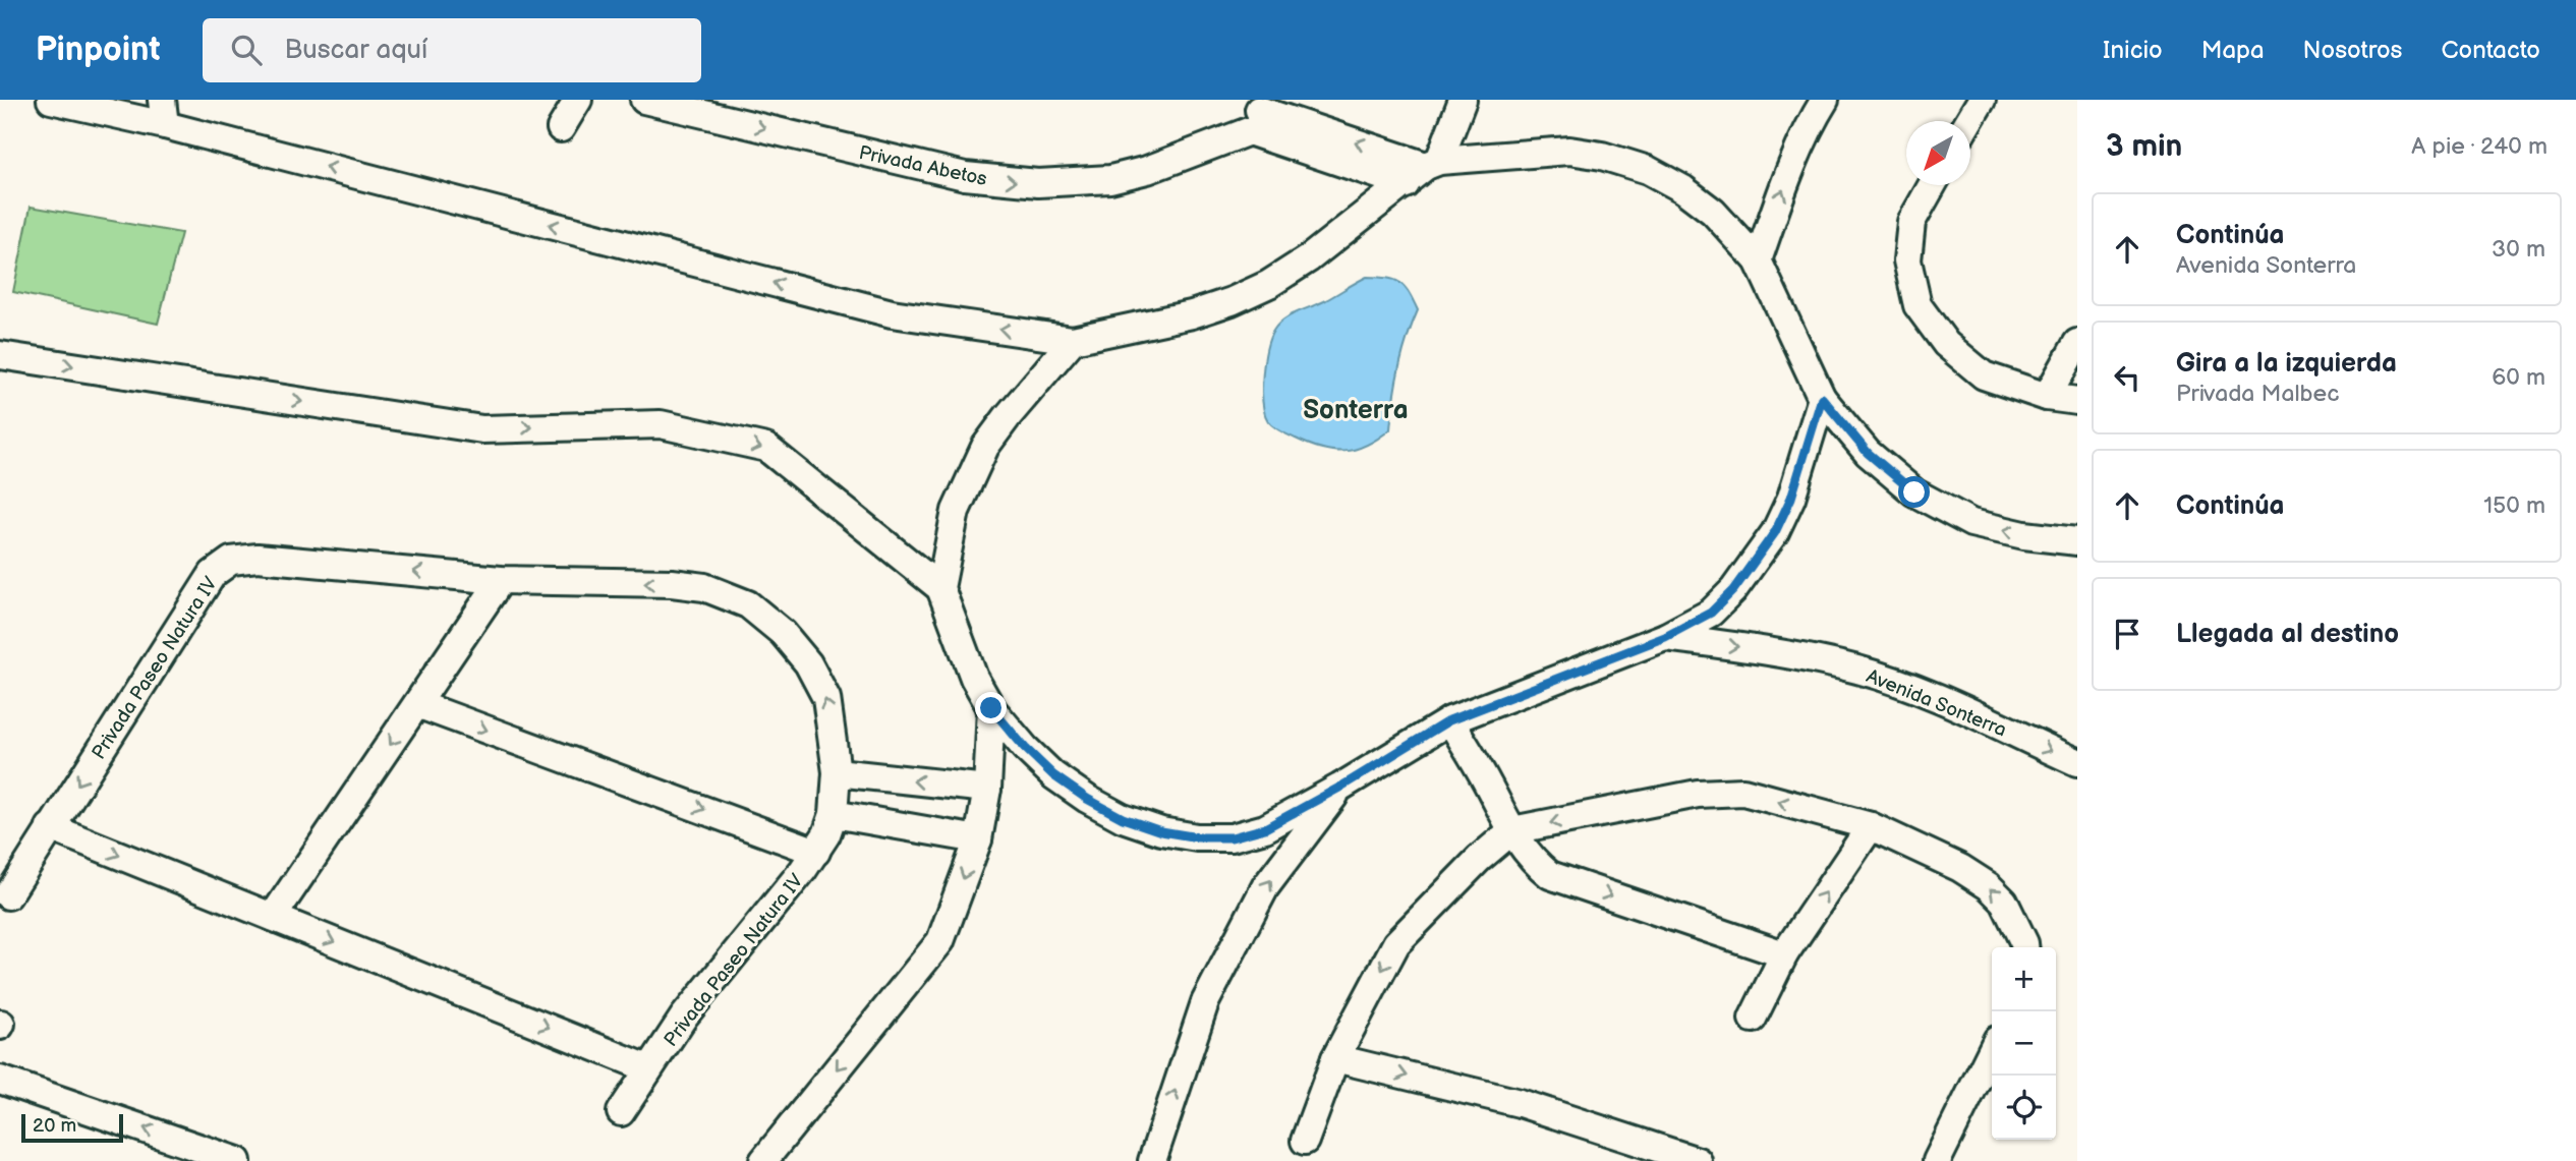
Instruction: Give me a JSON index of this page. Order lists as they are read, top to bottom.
{
  "streets": {
    "street": ["Privada Abetos", "Privada Paseo Natura IV", "Avenida Sonterra"]
  },
  "districts": ["Sonterra"],
  "scale_bar": "20 m",
  "north": "bottom left",
  "page": {
    "header": "Pinpoint",
    "search": "Buscar aquí",
    "nav": [
      "Inicio",
      "Mapa",
      "Nosotros",
      "Contacto"
    ],
    "heading": ["3 min", "A pie · 240 m"],
    "list": [
      ["Continúa", "Avenida Sonterra", "30 m"],
      ["Gira a la izquierda", "Privada Malbec", "60 m"],
      ["Continúa", "150 m"],
      "Llegada al destino"
    ],
    "map_buttons": ["+", "−"],
    "scale": "20 m"
  }
}
